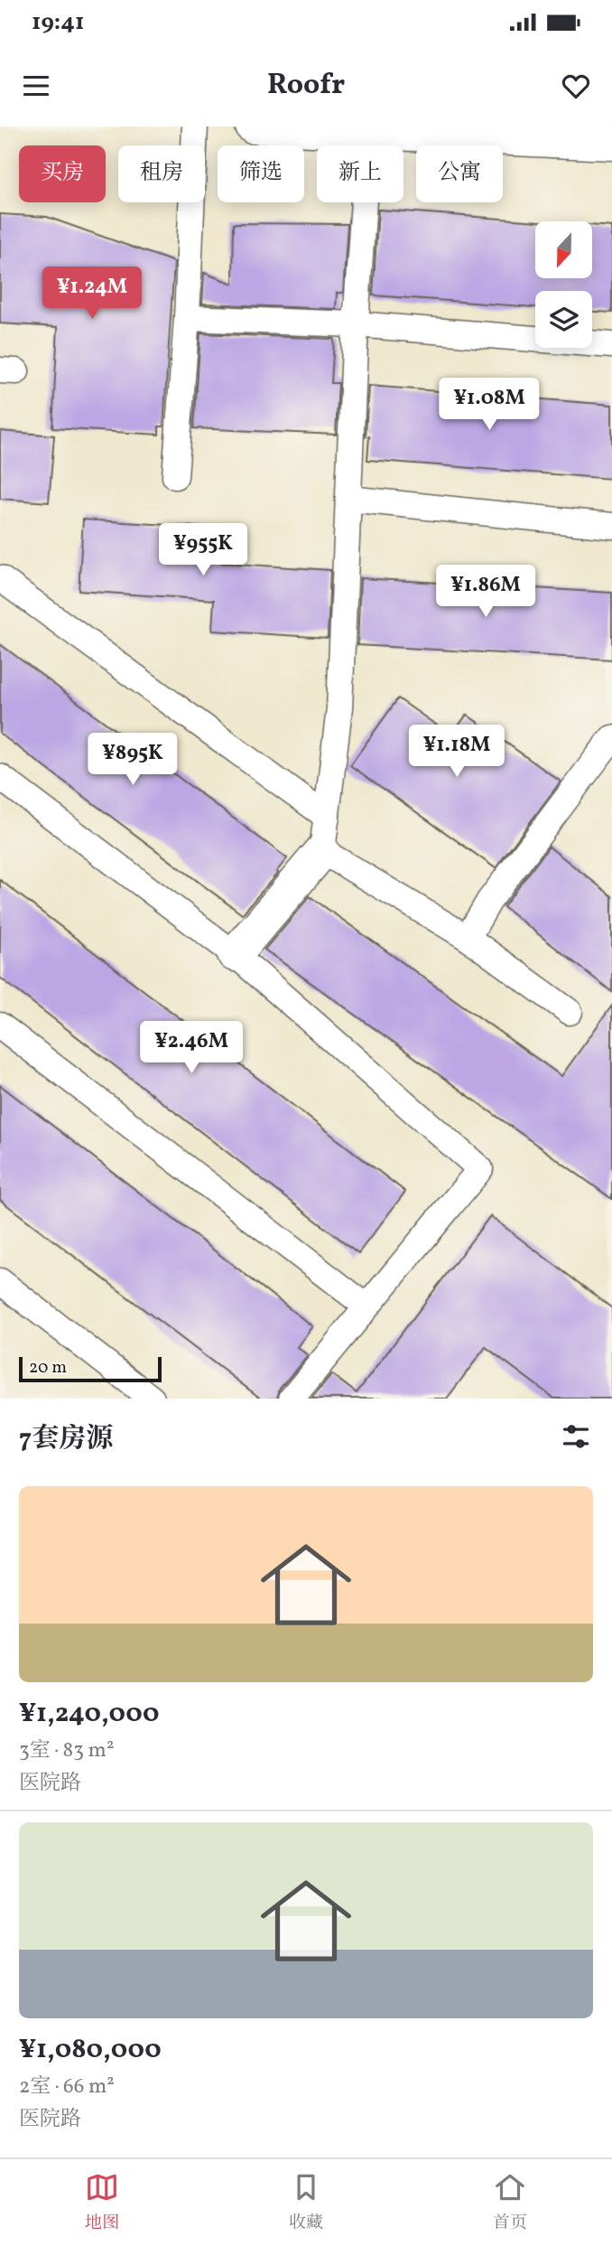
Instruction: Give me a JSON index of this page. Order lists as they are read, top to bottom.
{
  "scale_bar": "20 m",
  "north": "bottom",
  "page": {
    "status": "19:41",
    "header": "Roofr",
    "chip": [
      "买房",
      "租房",
      "筛选",
      "新上",
      "公寓"
    ],
    "price": [
      "¥1.24M",
      "¥1.08M",
      "¥955K",
      "¥1.86M",
      "¥1.18M",
      "¥895K",
      "¥2.46M"
    ],
    "scale": "20 m",
    "heading": "7套房源",
    "list": [
      {
        "name": "¥1,240,000",
        "note": "3室 · 83 m² · 医院路"
      },
      {
        "name": "¥1,080,000",
        "note": "2室 · 66 m² · 医院路"
      }
    ],
    "tabs": ["地图", "收藏", "首页"]
  }
}
